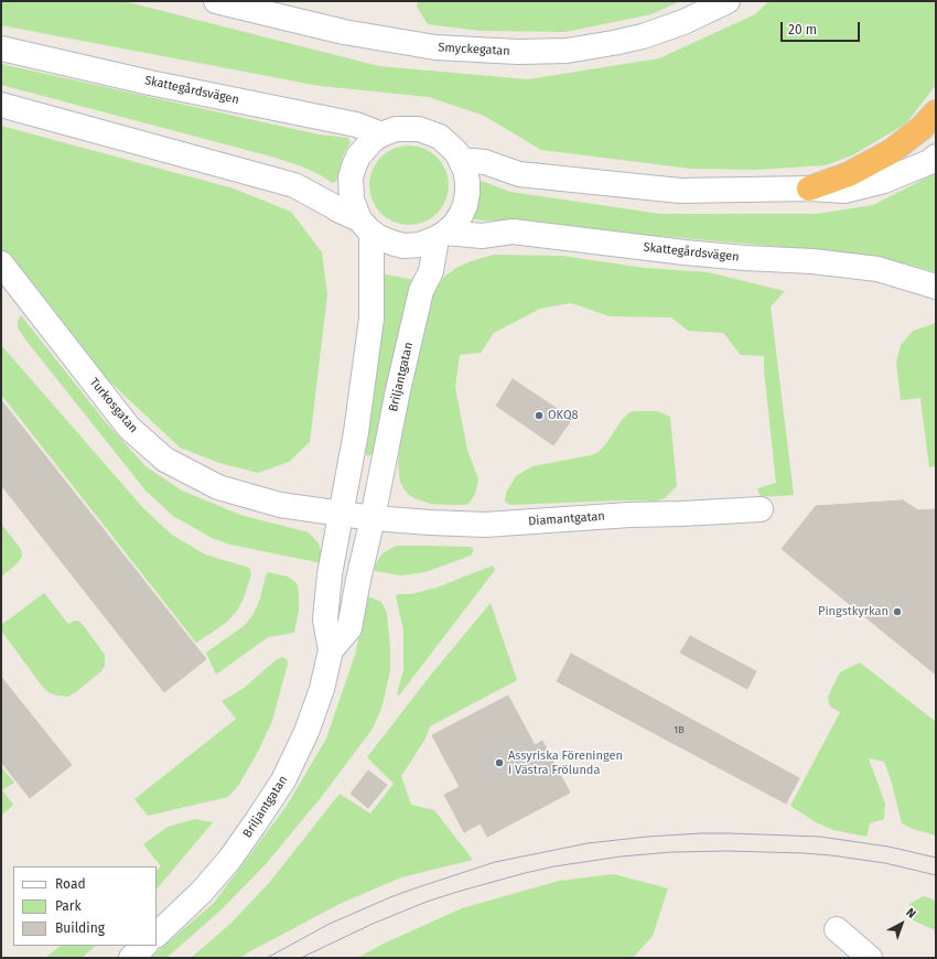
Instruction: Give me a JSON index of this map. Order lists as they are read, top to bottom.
{
  "streets": {
    "street": [
      "Smyckegatan",
      "Skattegårdsvägen",
      "Briljantgatan",
      "Turkosgatan",
      "Diamantgatan"
    ]
  },
  "crossings": [
    ["Skattegårdsvägen", "Briljantgatan"],
    ["Briljantgatan", "Turkosgatan"],
    ["Briljantgatan", "Diamantgatan"]
  ],
  "places": ["OKQ8", "Pingstkyrkan", "Assyriska Föreningen i Västra Frölunda"],
  "house_numbers": ["1B"],
  "legend": ["Road", "Park", "Building"],
  "scale_bar": "20 m",
  "north": "top right"
}
